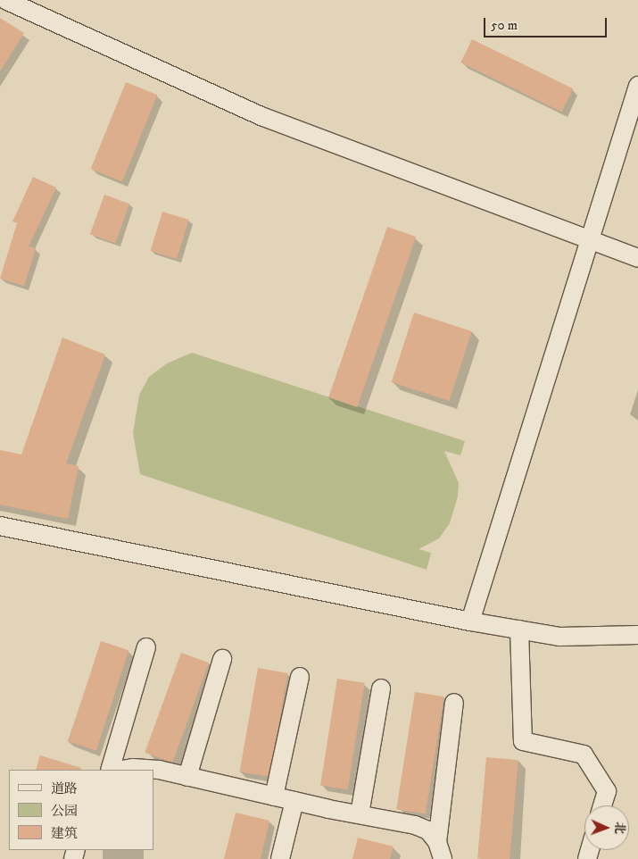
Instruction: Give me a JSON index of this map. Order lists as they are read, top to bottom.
{
  "legend": ["道路", "公园", "建筑"],
  "scale_bar": "50 m",
  "north": "right"
}
